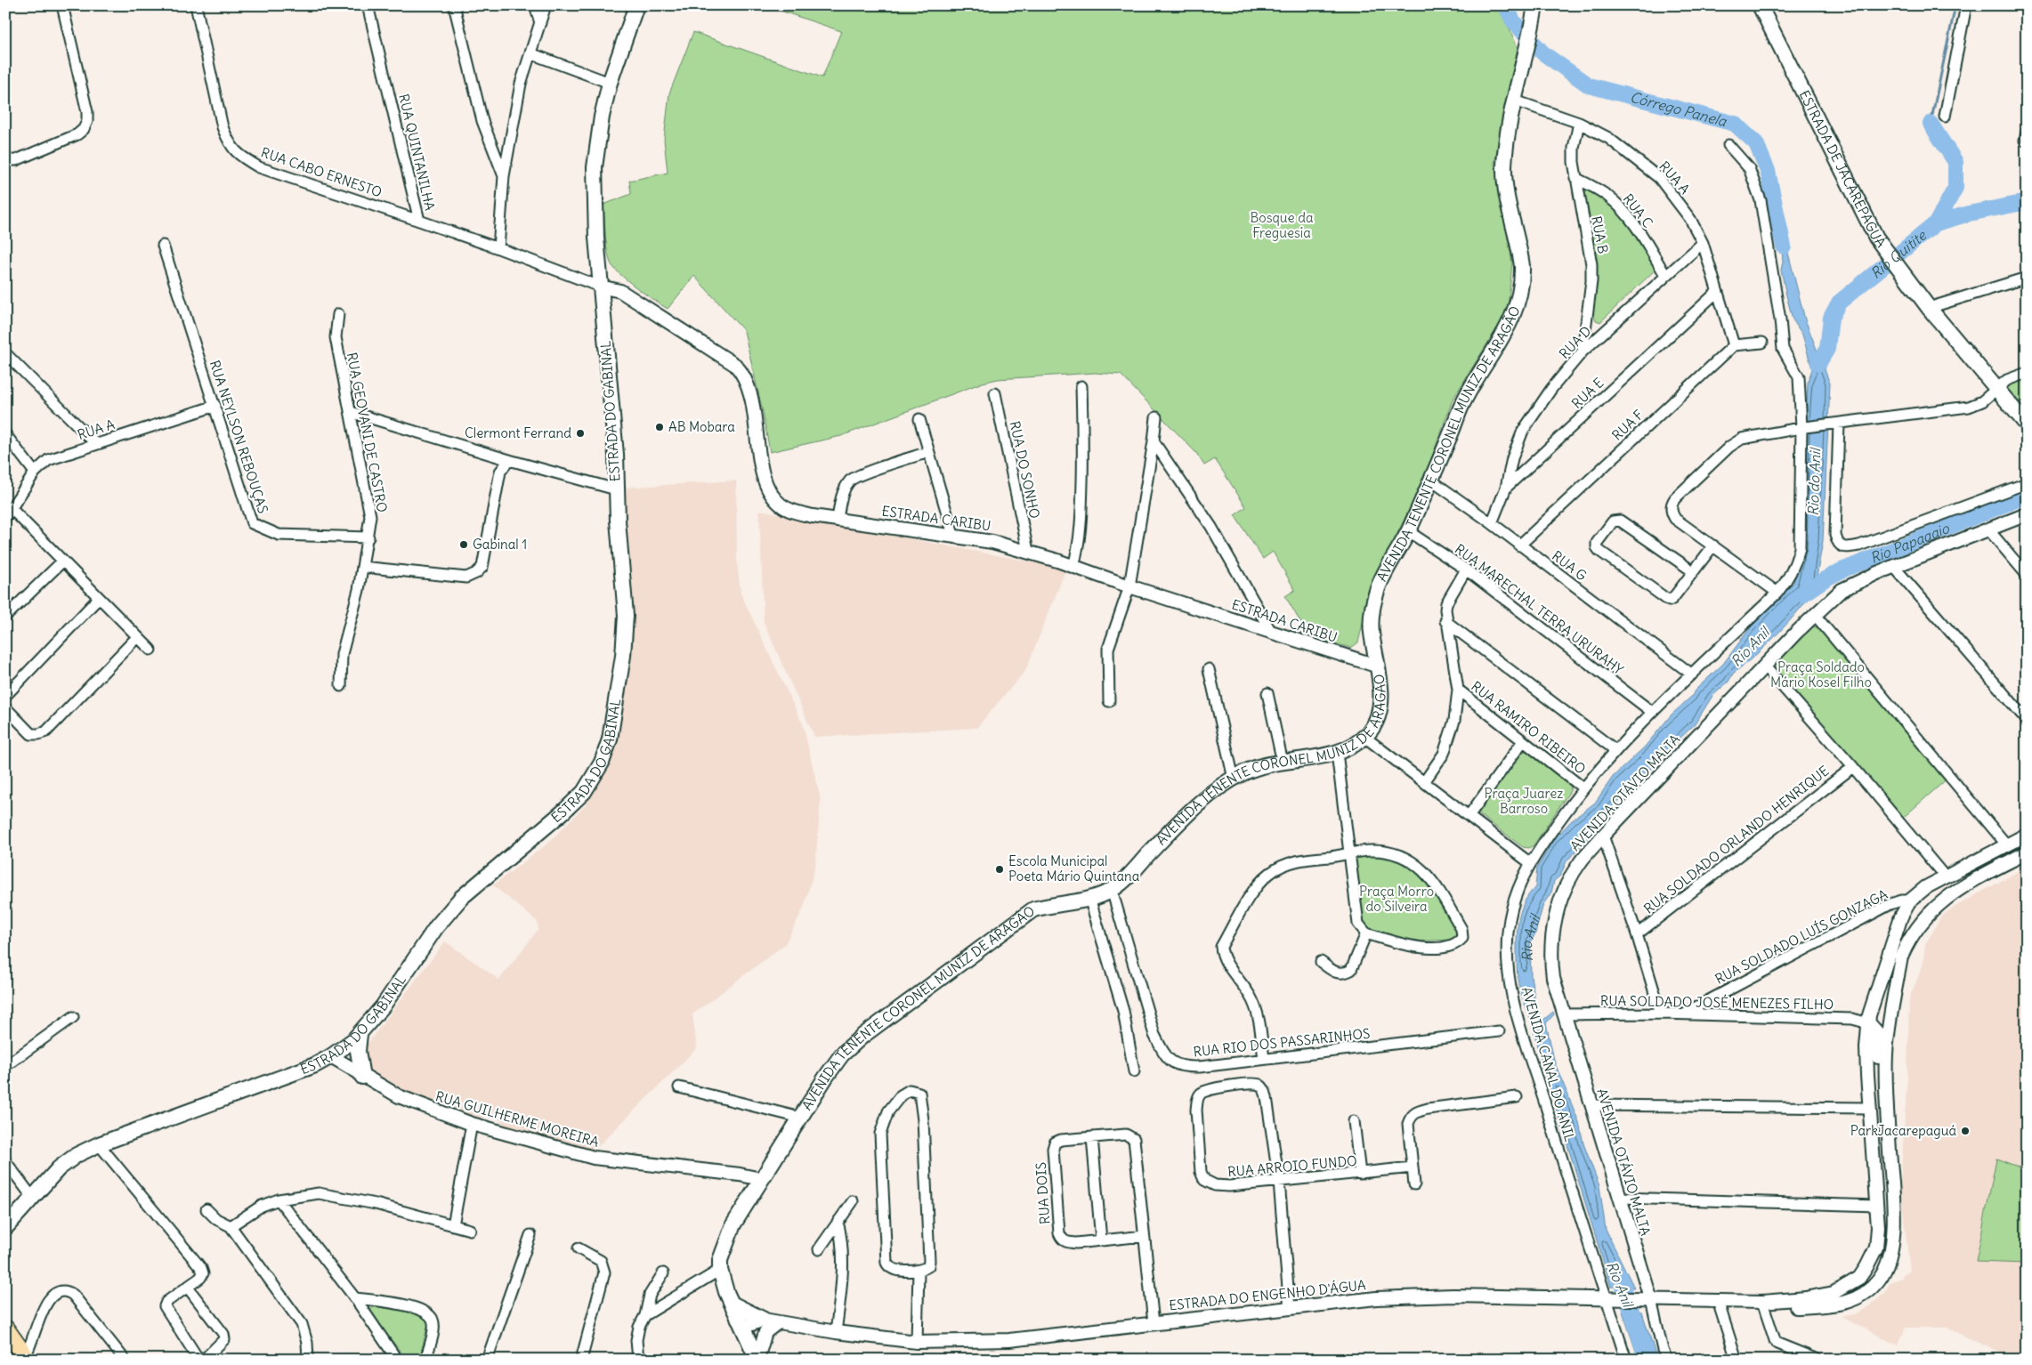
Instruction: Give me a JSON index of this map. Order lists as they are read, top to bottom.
{
  "streets": {
    "main road": ["ESTRADA DE JACAREPAGUÁ", "ESTRADA DO GABINAL", "AVENIDA TENENTE CORONEL MUNIZ DE ARAGÃO"],
    "street": [
      "RUA QUINTANILHA",
      "RUA CABO ERNESTO",
      "RUA A",
      "RUA C",
      "RUA B",
      "RUA D",
      "RUA E",
      "RUA F",
      "RUA GEOVANI DE CASTRO",
      "RUA NEYLSON REBOUÇAS",
      "RUA DO SONHO",
      "ESTRADA CARIBU",
      "RUA G",
      "RUA MARECHAL TERRA URURAHY",
      "RUA RAMIRO RIBEIRO",
      "AVENIDA OTÁVIO MALTA",
      "RUA SOLDADO ORLANDO HENRIQUE",
      "RUA SOLDADO LUÍS GONZAGA",
      "RUA SOLDADO JOSÉ MENEZES FILHO",
      "RUA RIO DOS PASSARINHOS",
      "AVENIDA CANAL DO ANIL",
      "RUA GUILHERME MOREIRA",
      "RUA ARROIO FUNDO",
      "RUA DOIS",
      "ESTRADA DO ENGENHO D'ÁGUA"
    ]
  },
  "crossings": [
    ["RUA QUINTANILHA", "RUA CABO ERNESTO"],
    ["RUA QUINTANILHA", "ESTRADA DO GABINAL"],
    ["RUA QUINTANILHA", "ESTRADA CARIBU"],
    ["RUA A", "RUA B"],
    ["RUA A", "RUA D"],
    ["RUA A", "RUA E"],
    ["RUA A", "RUA F"],
    ["RUA A", "RUA NEYLSON REBOUÇAS"],
    ["RUA A", "AVENIDA TENENTE CORONEL MUNIZ DE ARAGÃO"],
    ["RUA C", "RUA B"],
    ["RUA C", "RUA D"],
    ["RUA B", "RUA D"],
    ["RUA D", "RUA E"],
    ["RUA E", "RUA G"],
    ["ESTRADA DO GABINAL", "ESTRADA CARIBU"],
    ["ESTRADA DO GABINAL", "RUA GUILHERME MOREIRA"],
    ["RUA F", "RUA G"],
    ["RUA GEOVANI DE CASTRO", "RUA NEYLSON REBOUÇAS"],
    ["AVENIDA TENENTE CORONEL MUNIZ DE ARAGÃO", "ESTRADA CARIBU"],
    ["AVENIDA TENENTE CORONEL MUNIZ DE ARAGÃO", "RUA G"],
    ["AVENIDA TENENTE CORONEL MUNIZ DE ARAGÃO", "RUA MARECHAL TERRA URURAHY"],
    ["AVENIDA TENENTE CORONEL MUNIZ DE ARAGÃO", "RUA RIO DOS PASSARINHOS"],
    ["AVENIDA TENENTE CORONEL MUNIZ DE ARAGÃO", "RUA GUILHERME MOREIRA"],
    ["AVENIDA TENENTE CORONEL MUNIZ DE ARAGÃO", "ESTRADA DO ENGENHO D'ÁGUA"],
    ["RUA DO SONHO", "ESTRADA CARIBU"],
    ["RUA G", "AVENIDA CANAL DO ANIL"],
    ["RUA MARECHAL TERRA URURAHY", "AVENIDA CANAL DO ANIL"],
    ["RUA RAMIRO RIBEIRO", "AVENIDA CANAL DO ANIL"],
    ["AVENIDA OTÁVIO MALTA", "RUA SOLDADO JOSÉ MENEZES FILHO"],
    ["AVENIDA OTÁVIO MALTA", "ESTRADA DO ENGENHO D'ÁGUA"],
    ["RUA SOLDADO LUÍS GONZAGA", "RUA SOLDADO JOSÉ MENEZES FILHO"],
    ["RUA SOLDADO LUÍS GONZAGA", "ESTRADA DO ENGENHO D'ÁGUA"],
    ["RUA SOLDADO JOSÉ MENEZES FILHO", "ESTRADA DO ENGENHO D'ÁGUA"],
    ["AVENIDA CANAL DO ANIL", "ESTRADA DO ENGENHO D'ÁGUA"],
    ["RUA DOIS", "ESTRADA DO ENGENHO D'ÁGUA"]
  ],
  "water": [
    "Córrego Panela",
    "Rio Quitite",
    "Rio do Anil",
    "Rio Papagaio",
    "Rio Anil"
  ],
  "parks": [
    "Bosque da Freguesia",
    "Praça Soldado Mário Kosel Filho",
    "Praça Juarez Barroso",
    "Praça Morro do Silveira"
  ],
  "places": [
    "AB Mobara",
    "Clermont Ferrand",
    "Gabinal 1",
    "Escola Municipal Poeta Mário Quintana",
    "ParkJacarepaguá"
  ]
}
